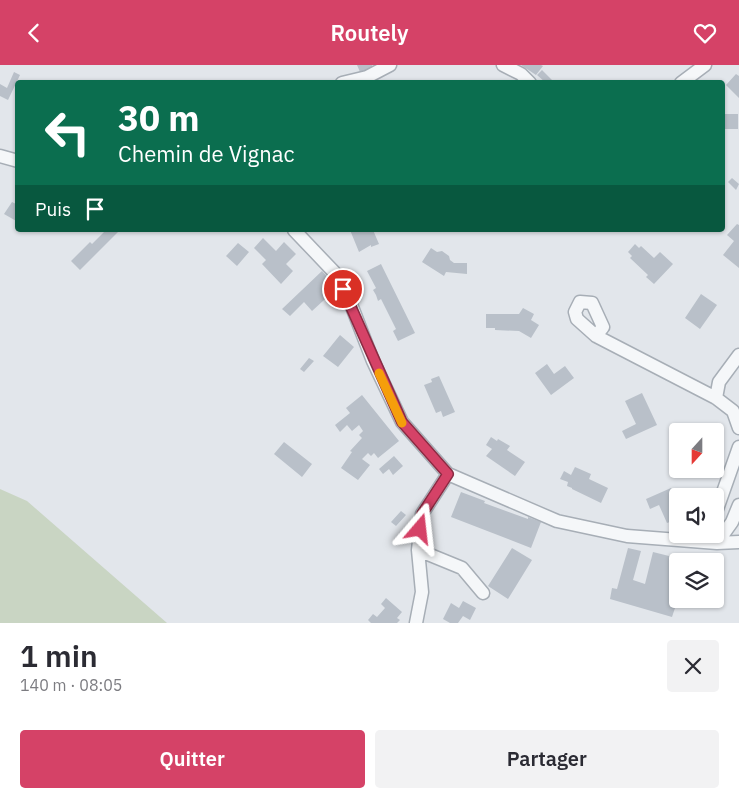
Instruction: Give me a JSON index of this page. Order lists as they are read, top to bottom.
{
  "north": "bottom",
  "page": {
    "header": "Routely",
    "turn": ["30 m", "Chemin de Vignac"],
    "then": "Puis",
    "heading": ["1 min", "140 m · 08:05"],
    "buttons": ["Quitter", "Partager"]
  }
}
